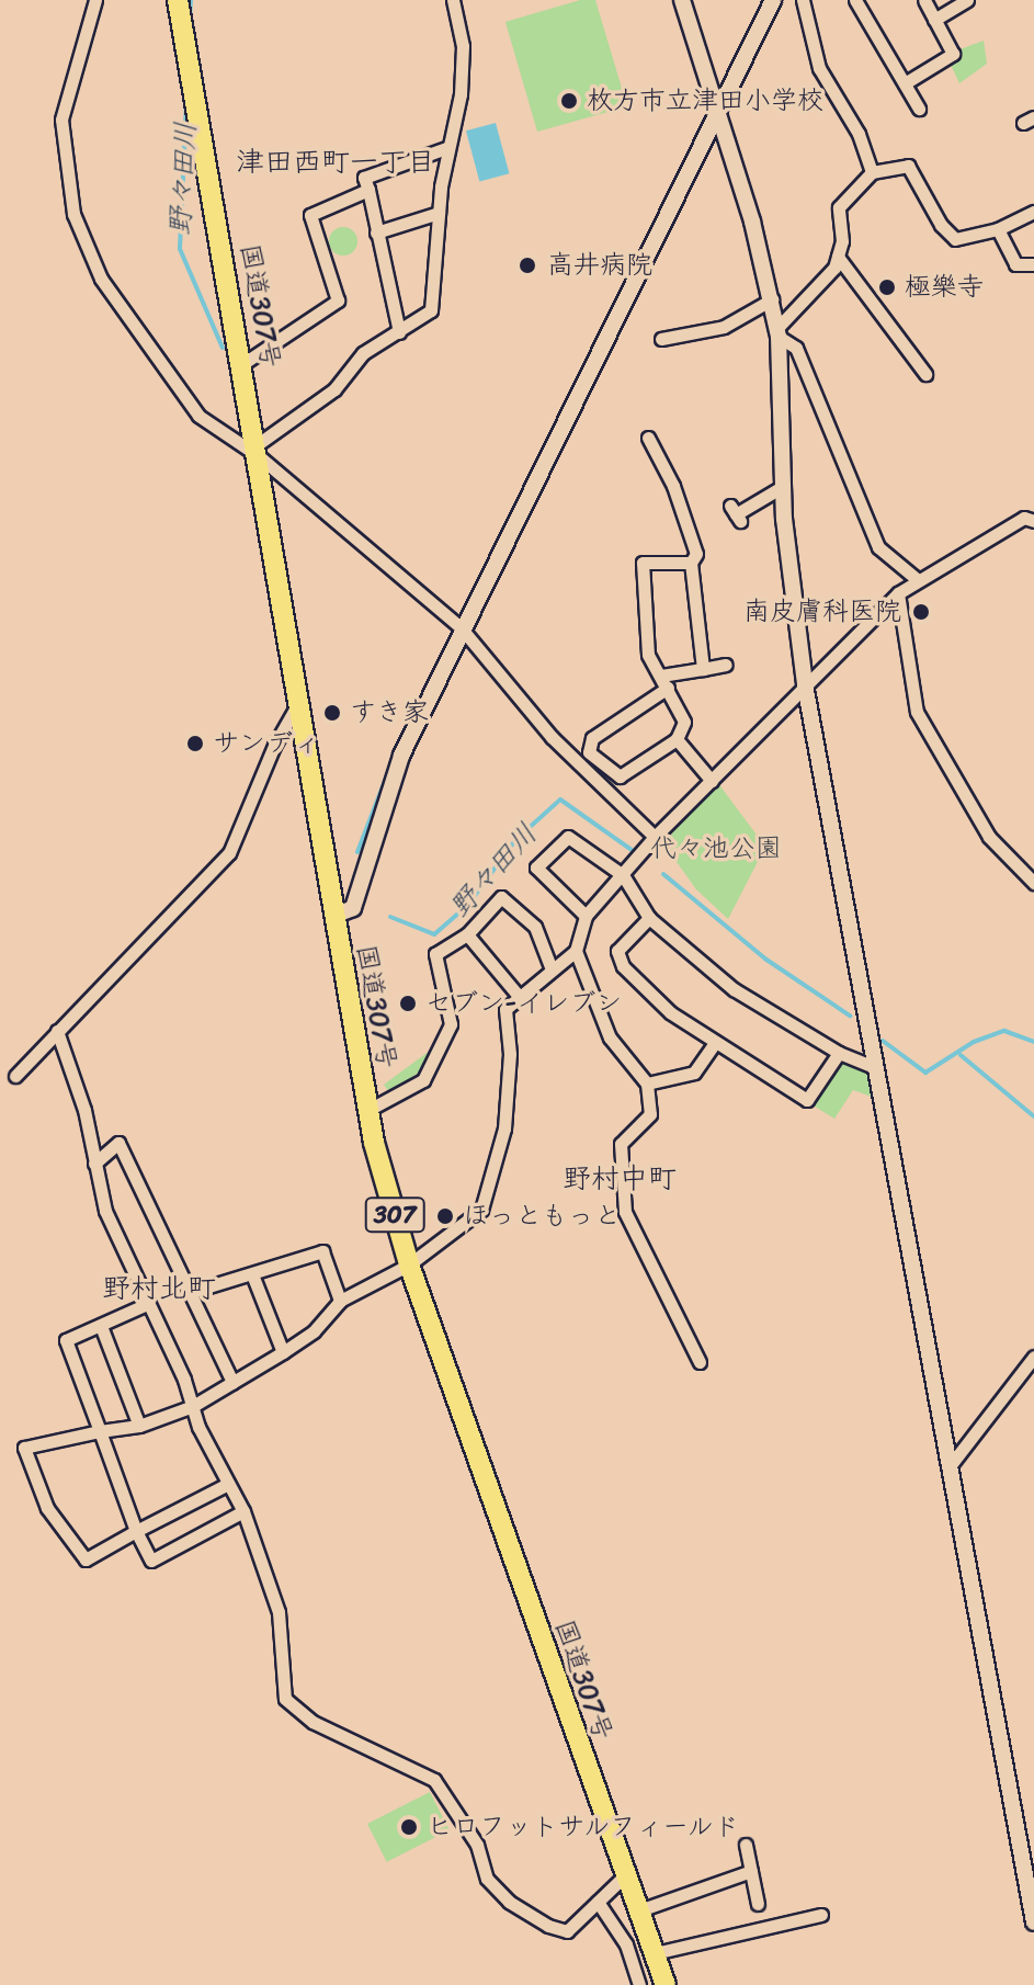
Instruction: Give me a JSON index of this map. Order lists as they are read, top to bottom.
{
  "streets": {
    "highway": ["国道307号", "307"]
  },
  "districts": ["津田西町一丁目", "野村中町", "野村北町"],
  "water": ["野々田川"],
  "parks": ["代々池公園"],
  "places": [
    "枚方市立津田小学校",
    "高井病院",
    "極樂寺",
    "南皮膚科医院",
    "すき家",
    "サンディ",
    "セブン-イレブン",
    "ほっともっと",
    "ヒロフットサルフィールド"
  ]
}
